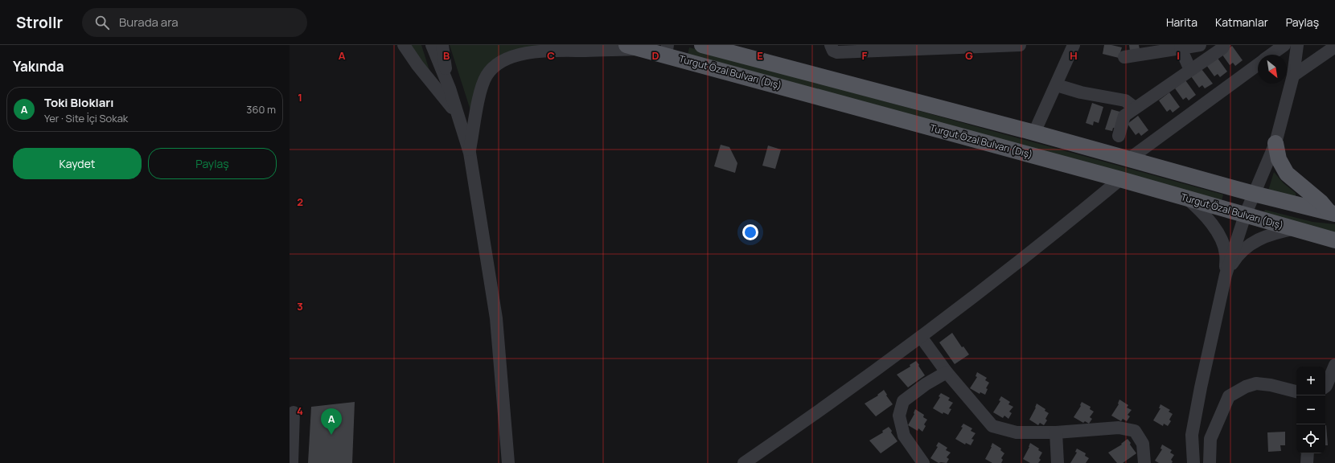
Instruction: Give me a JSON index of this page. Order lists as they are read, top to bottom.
{
  "streets": {
    "main road": ["Turgut Özal Bulvarı (Dış)"]
  },
  "north": "bottom right",
  "page": {
    "header": "Strollr",
    "search": "Burada ara",
    "nav": ["Harita", "Katmanlar", "Paylaş"],
    "heading": "Yakında",
    "list": [
      {
        "mark": "A",
        "name": "Toki Blokları",
        "note": "Yer · Site İçi Sokak",
        "value": "360 m"
      }
    ],
    "buttons": ["Kaydet", "Paylaş"],
    "map_buttons": ["+", "−"],
    "pins": "A"
  },
  "grid": {
    "columns": [
      "A",
      "B",
      "C",
      "D",
      "E",
      "F",
      "G",
      "H",
      "I"
    ],
    "rows": [
      "1",
      "2",
      "3",
      "4"
    ]
  }
}
